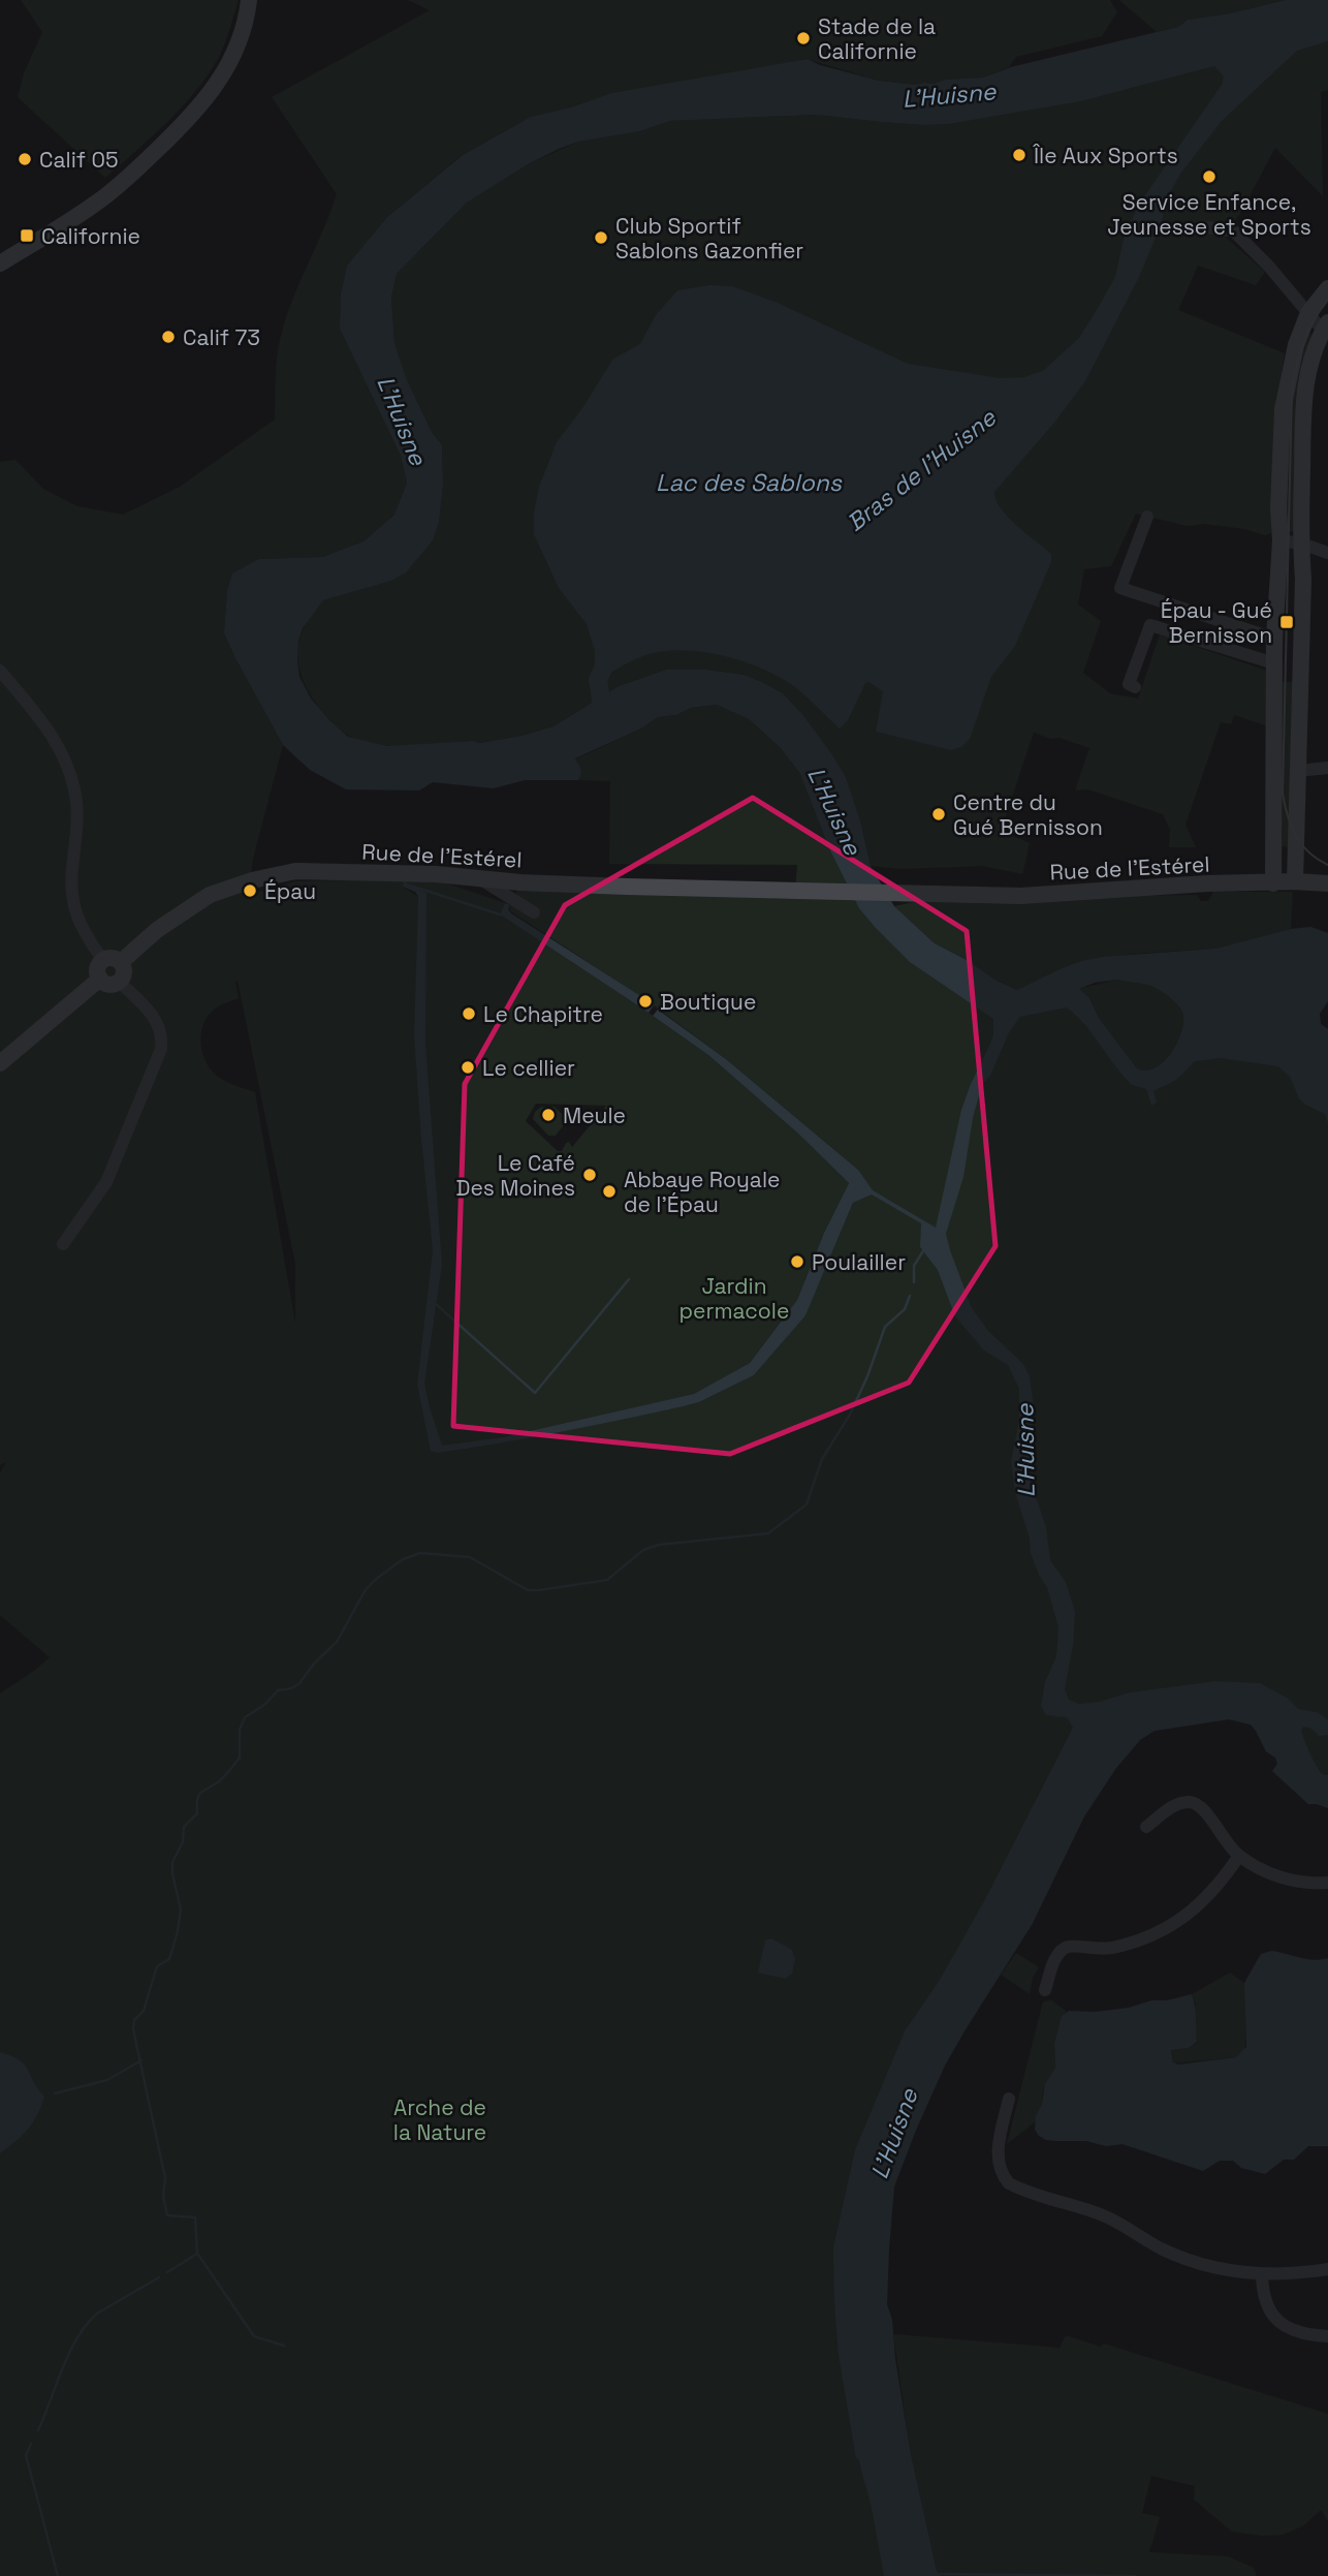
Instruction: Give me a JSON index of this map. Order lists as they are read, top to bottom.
{
  "streets": {
    "street": ["Rue de l'Estérel"]
  },
  "water": ["L'Huisne", "Bras de l'Huisne", "Lac des Sablons"],
  "parks": ["Jardin permacole", "Arche de la Nature"],
  "places": {
    "other": [
      "Stade de la Californie",
      "Île Aux Sports",
      "Calif 05",
      "Service Enfance, Jeunesse et Sports",
      "Club Sportif Sablons Gazonfier",
      "Calif 73",
      "Centre du Gué Bernisson",
      "Épau",
      "Boutique",
      "Le Chapitre",
      "Le cellier",
      "Meule",
      "Le Café Des Moines",
      "Abbaye Royale de l'Épau",
      "Poulailler"
    ],
    "transit": ["Californie", "Épau - Gué Bernisson"]
  }
}
